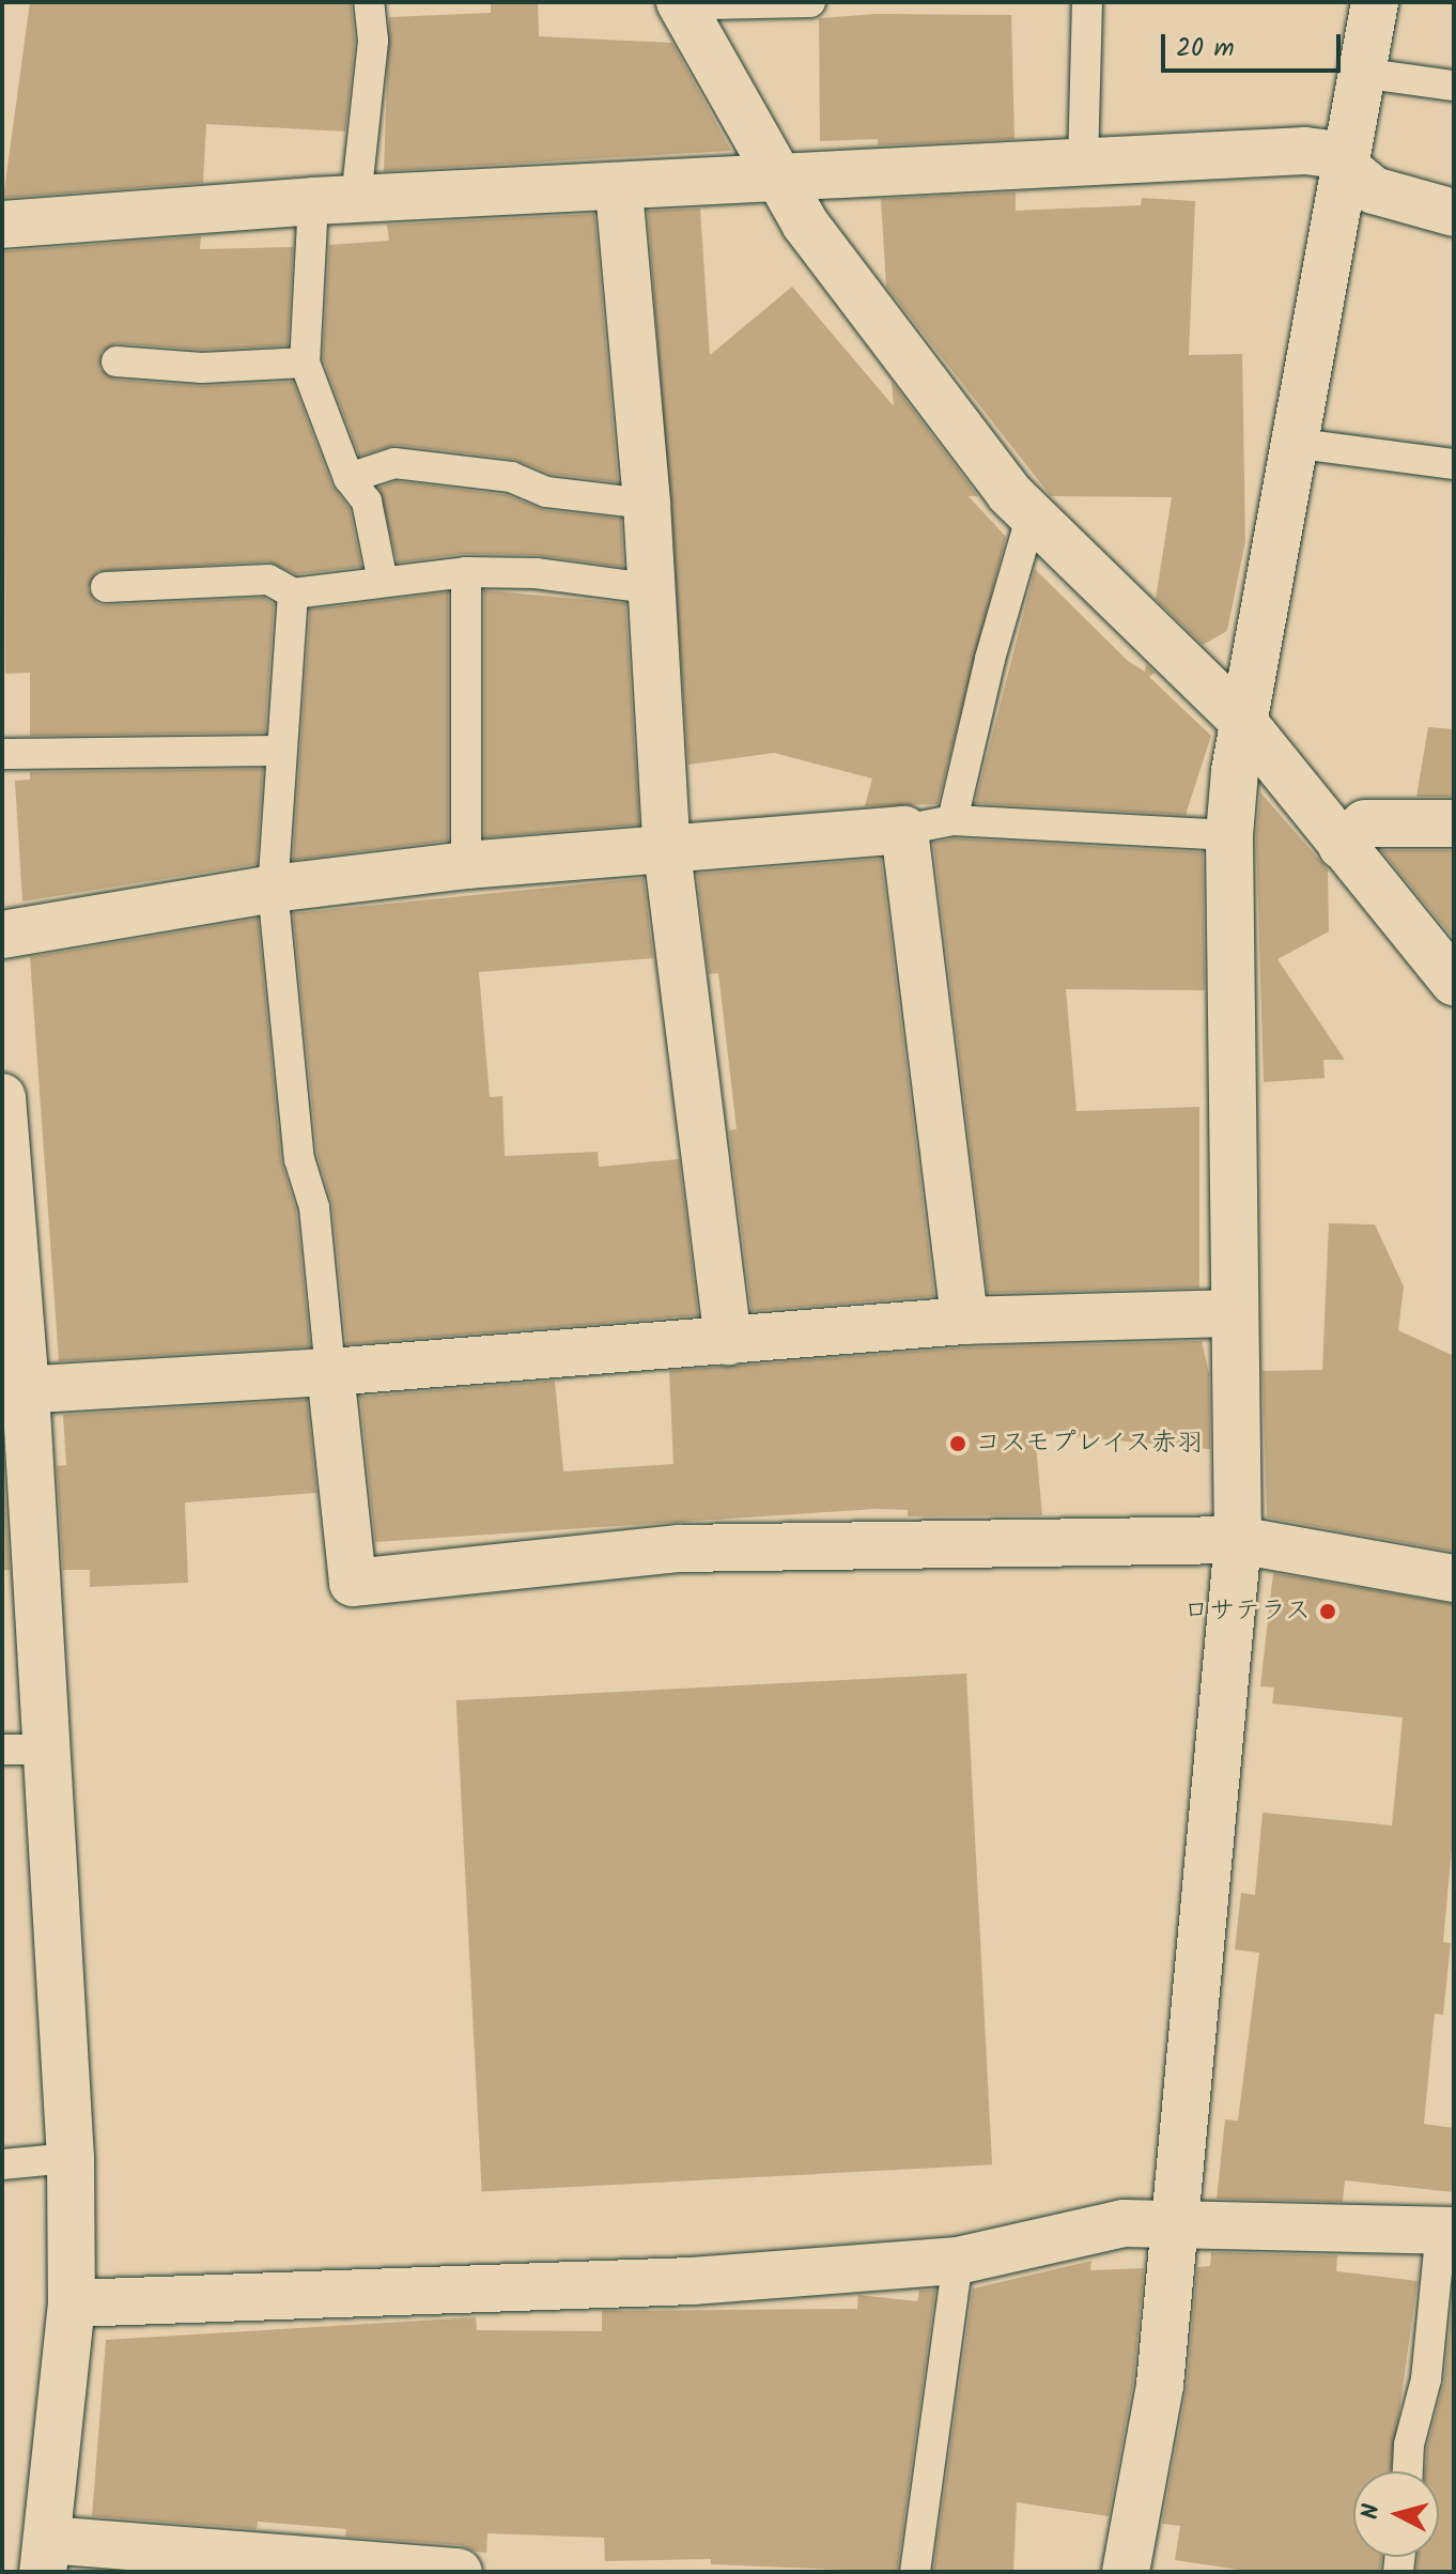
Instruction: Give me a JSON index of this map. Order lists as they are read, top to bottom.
{
  "places": ["コスモプレイス赤羽", "ロサテラス"],
  "scale_bar": "20 m",
  "north": "left"
}
